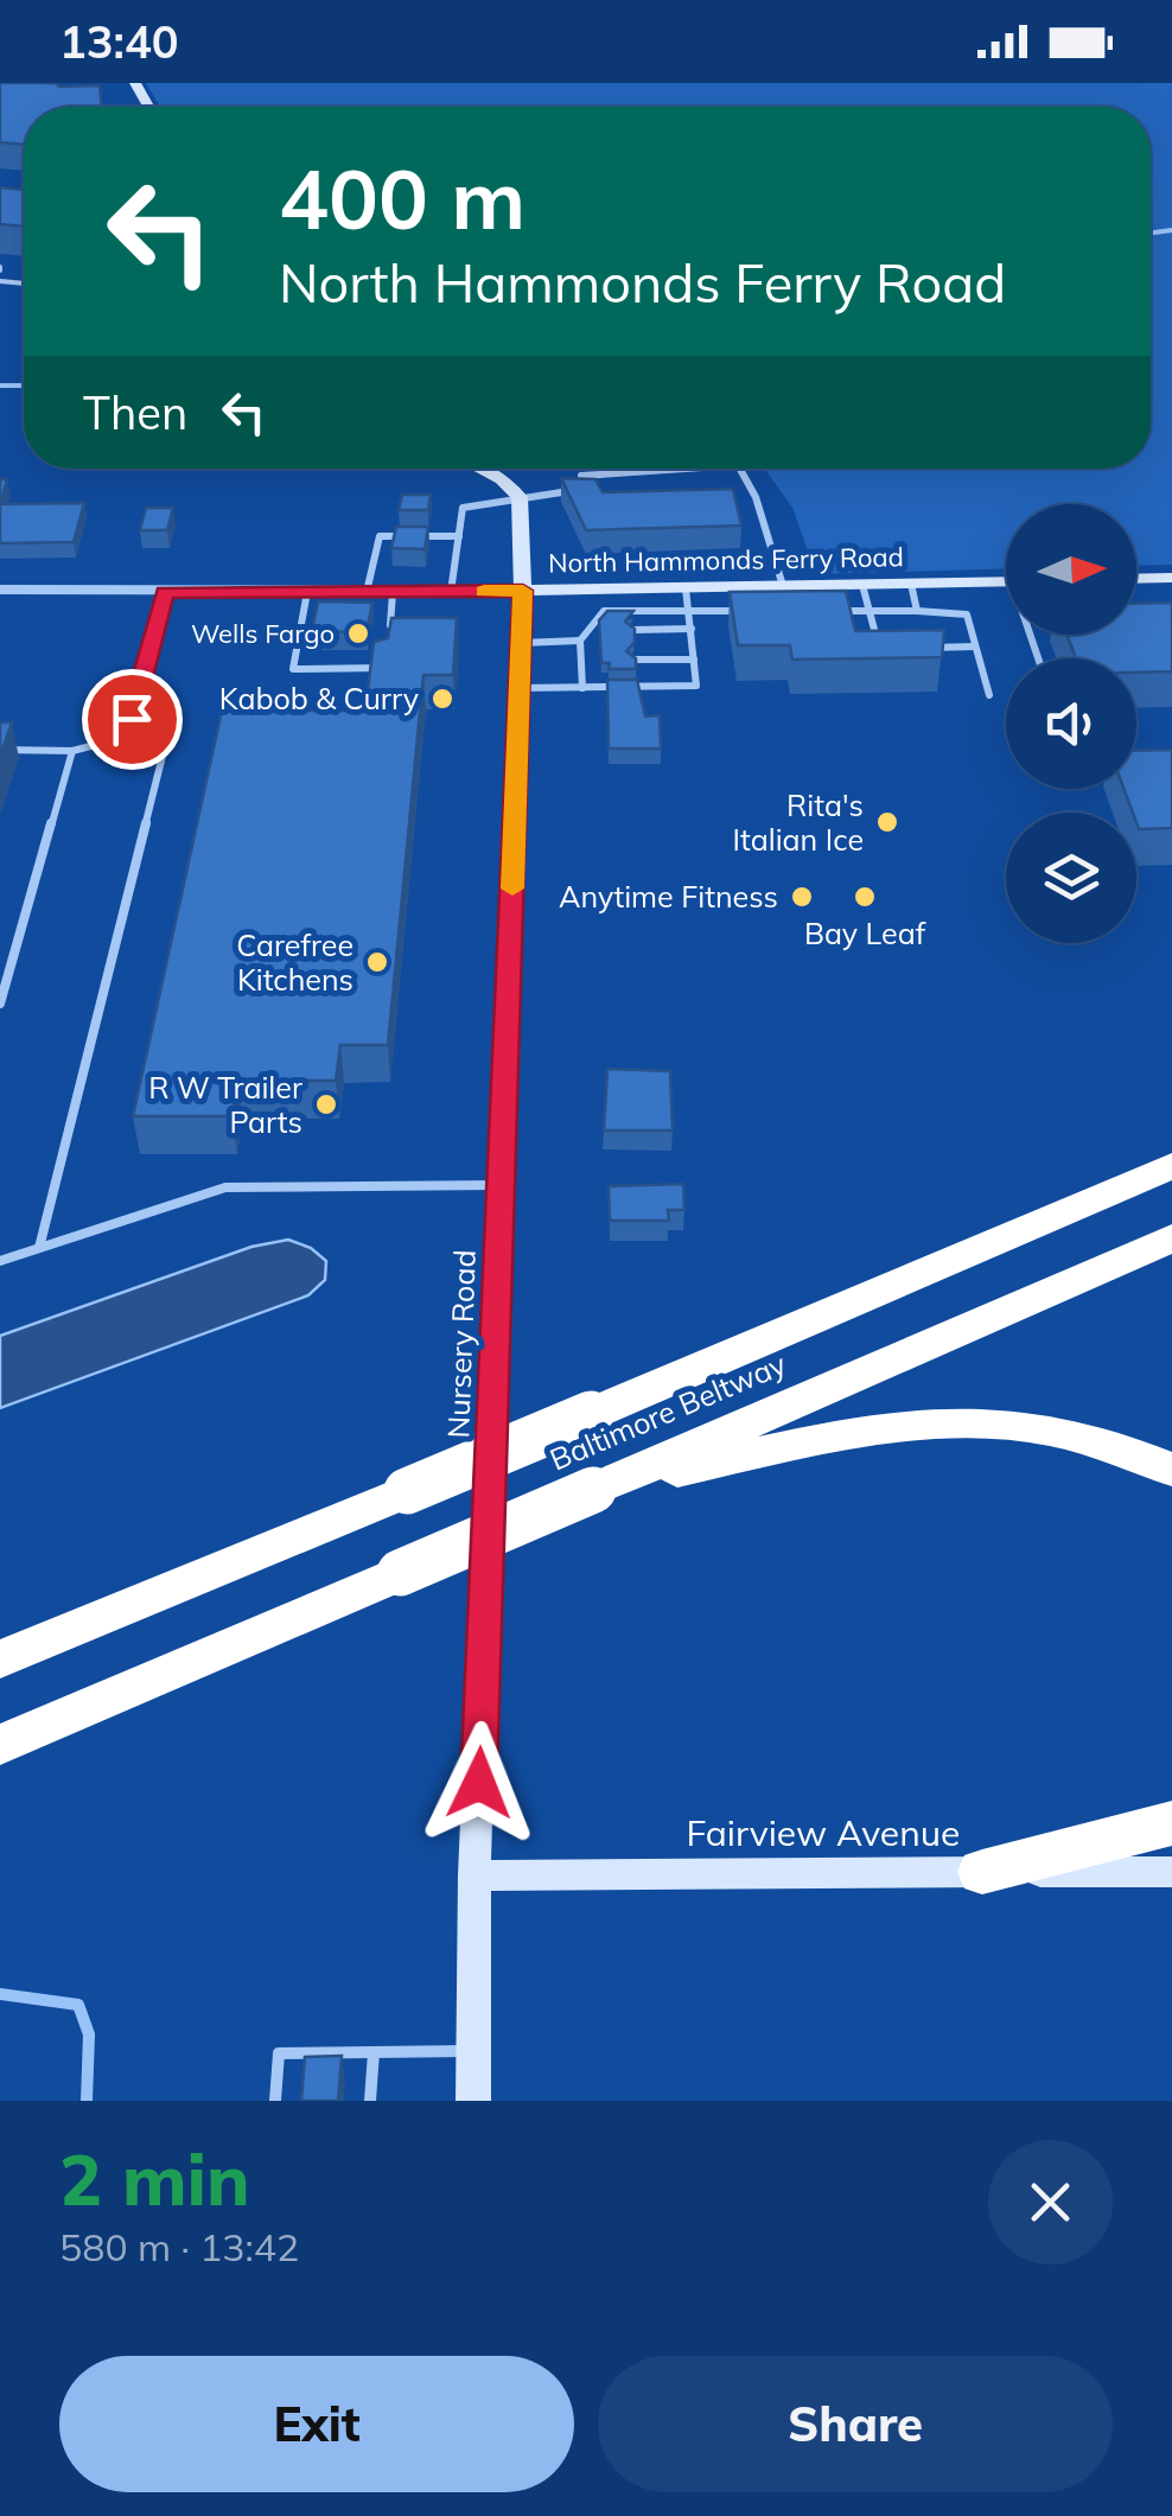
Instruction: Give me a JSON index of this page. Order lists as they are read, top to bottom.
{
  "streets": {
    "highway": ["Baltimore Beltway"],
    "main road": ["North Hammonds Ferry Road", "Nursery Road", "Fairview Avenue"]
  },
  "crossings": [
    ["North Hammonds Ferry Road", "Nursery Road"],
    ["Nursery Road", "Fairview Avenue"]
  ],
  "places": [
    "Wells Fargo",
    "Kabob & Curry",
    "Rita's Italian Ice",
    "Anytime Fitness",
    "Bay Leaf",
    "Carefree Kitchens",
    "R W Trailer Parts"
  ],
  "north": "right",
  "page": {
    "status": "13:40",
    "turn": ["400 m", "North Hammonds Ferry Road"],
    "then": "Then",
    "heading": ["2 min", "580 m · 13:42"],
    "buttons": ["Exit", "Share"]
  }
}
